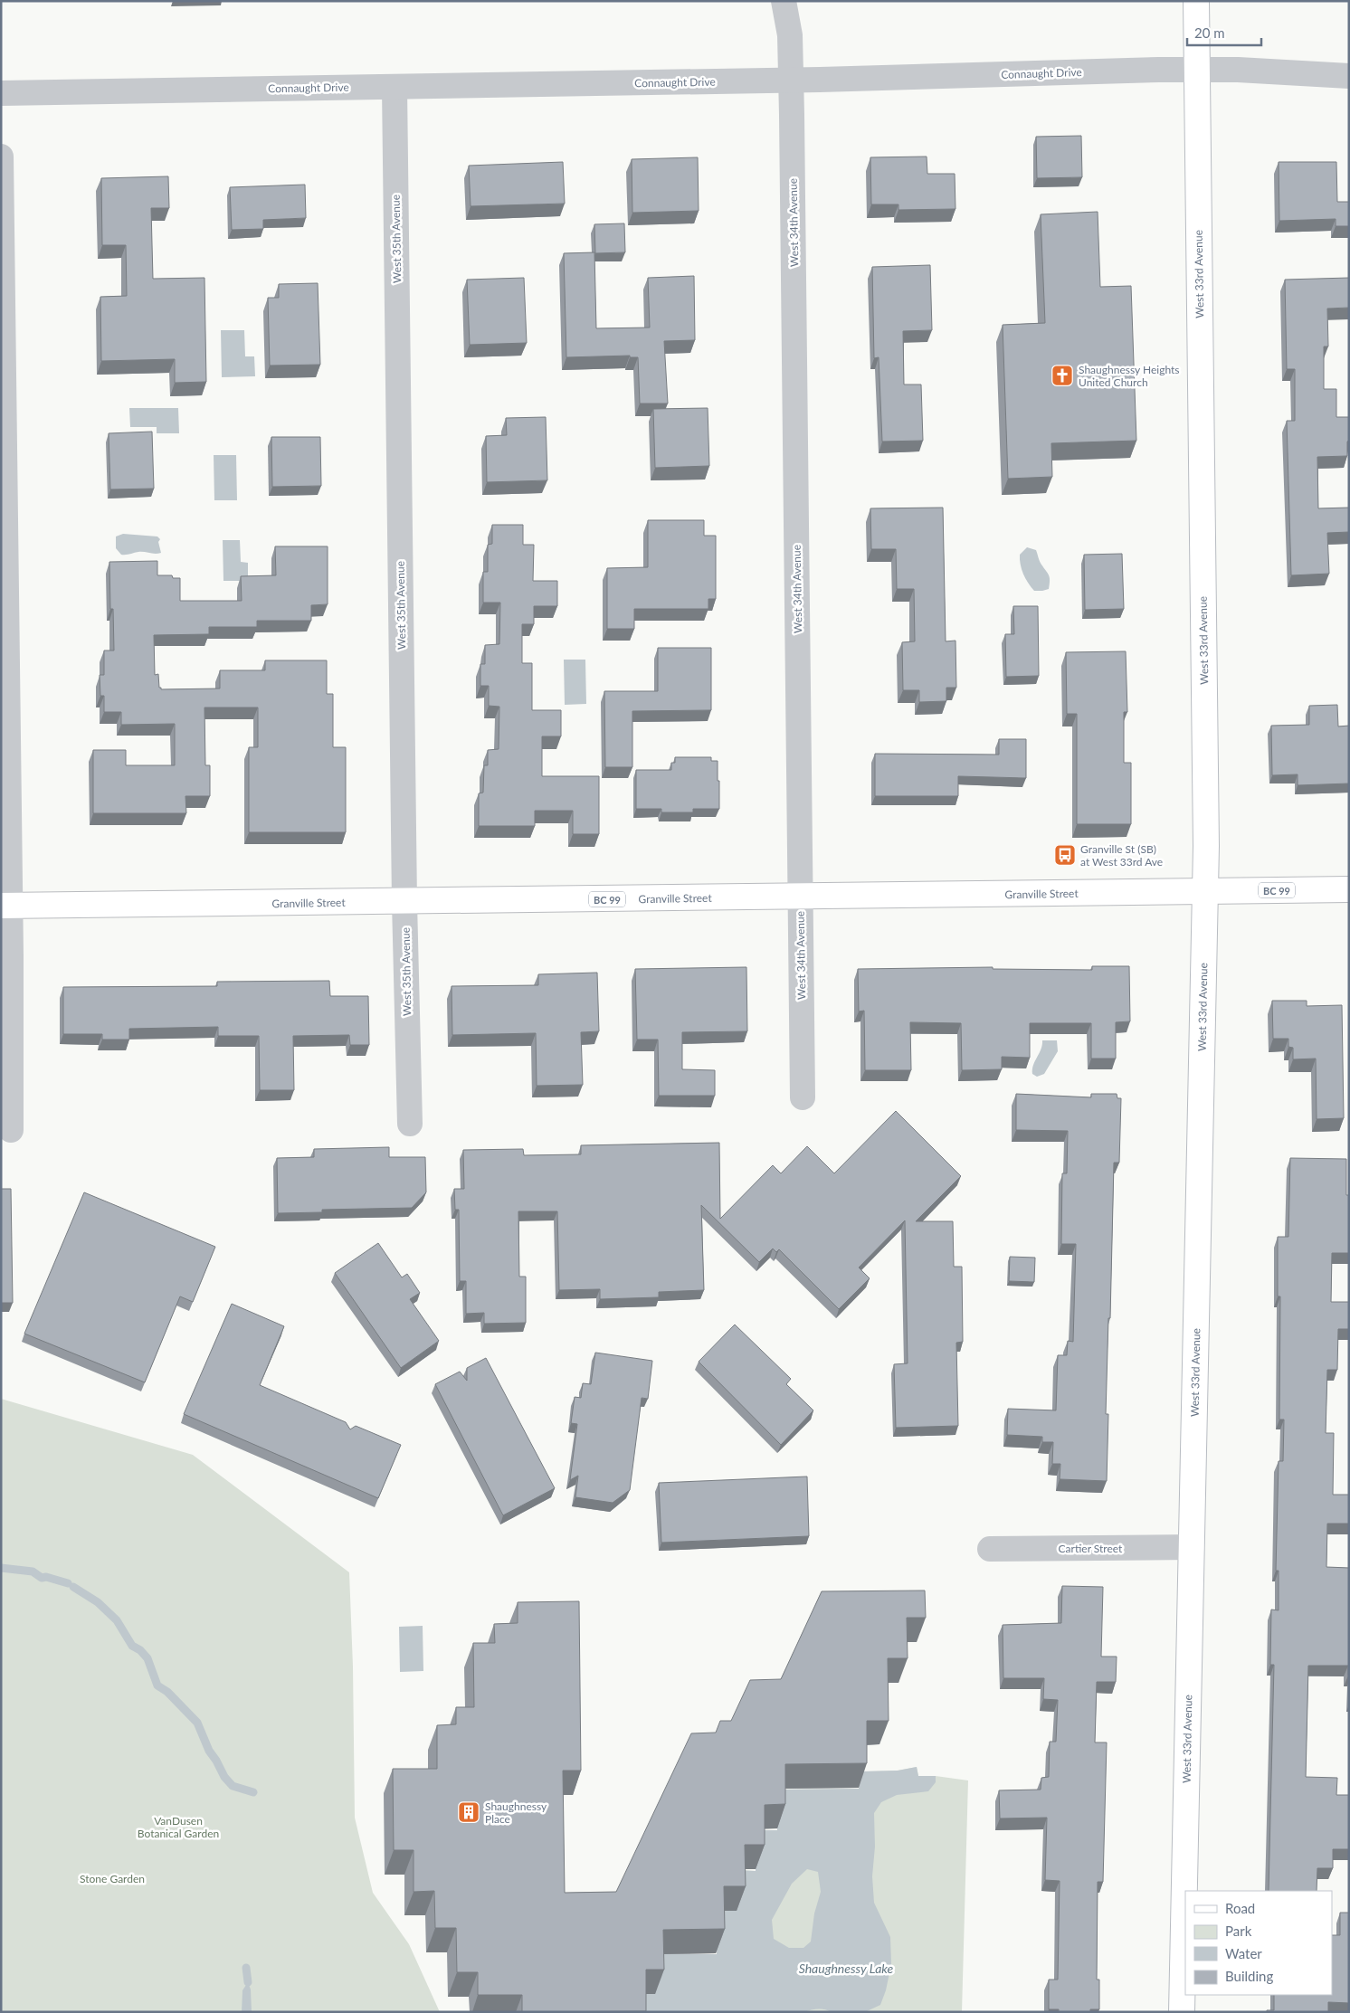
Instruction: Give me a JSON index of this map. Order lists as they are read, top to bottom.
{
  "streets": {
    "main road": ["West 33rd Avenue", "BC 99", "Granville Street"],
    "street": [
      "Connaught Drive",
      "West 34th Avenue",
      "West 35th Avenue",
      "Cartier Street"
    ]
  },
  "crossings": [
    ["Connaught Drive", "West 34th Avenue"],
    ["Connaught Drive", "West 35th Avenue"],
    ["Connaught Drive", "West 33rd Avenue"],
    ["West 34th Avenue", "Granville Street"],
    ["West 35th Avenue", "Granville Street"],
    ["West 33rd Avenue", "Granville Street"],
    ["West 33rd Avenue", "Cartier Street"]
  ],
  "water": ["Shaughnessy Lake"],
  "parks": ["VanDusen Botanical Garden", "Stone Garden"],
  "places": {
    "church": ["Shaughnessy Heights United Church"],
    "bus stop": ["Granville St (SB) at West 33rd Ave"],
    "building": ["Shaughnessy Place"]
  },
  "legend": [
    "Road",
    "Park",
    "Water",
    "Building"
  ],
  "scale_bar": "20 m"
}
